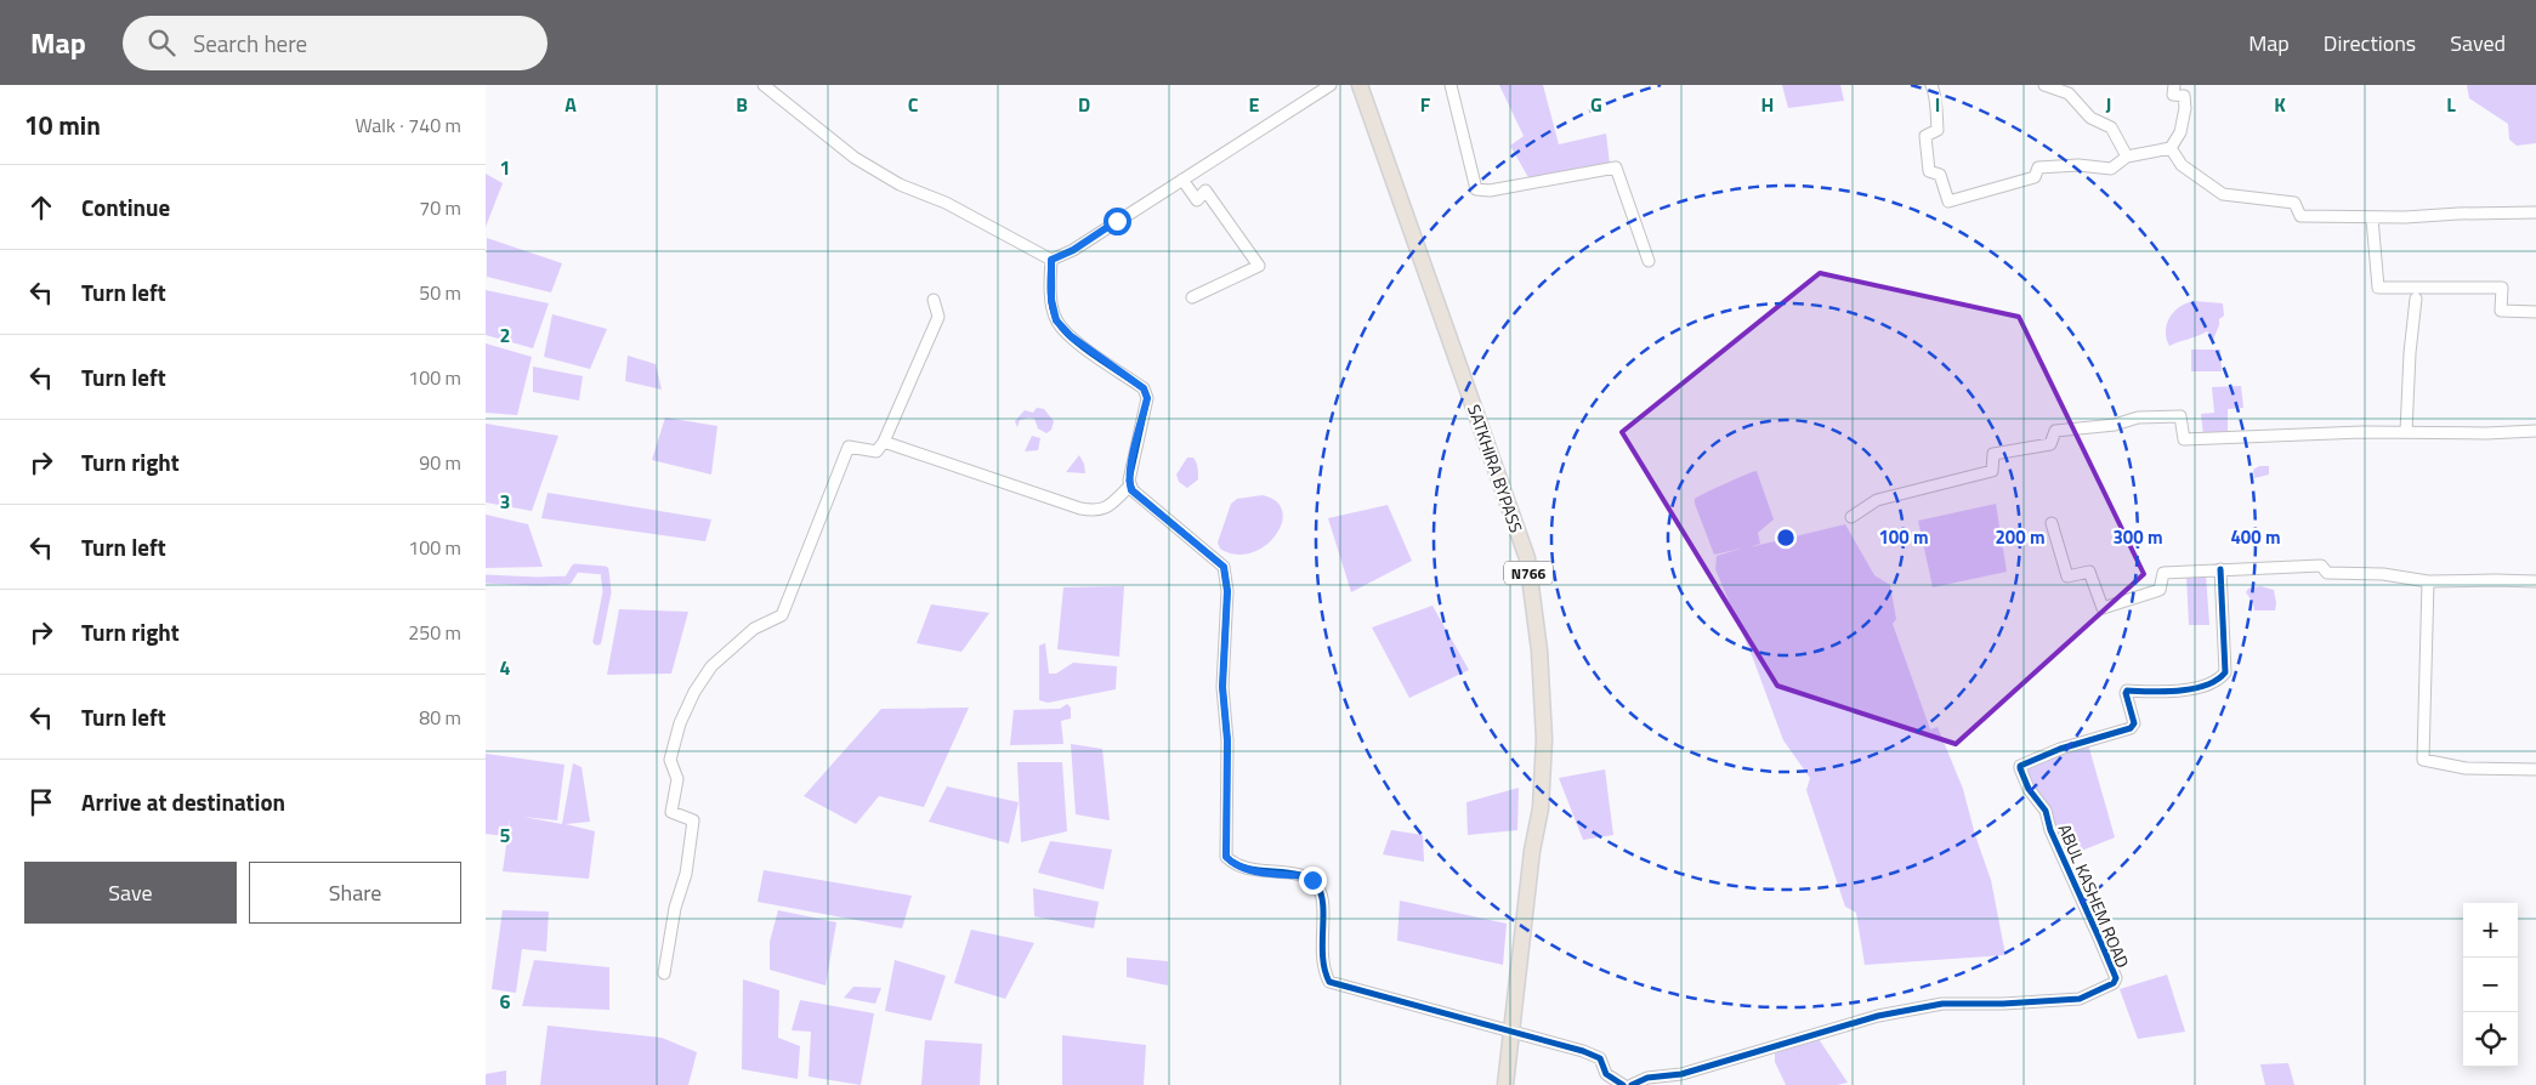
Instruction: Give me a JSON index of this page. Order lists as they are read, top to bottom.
{
  "streets": {
    "highway": ["SATKHIRA BYPASS", "N766"],
    "street": ["ABUL KASHEM ROAD"]
  },
  "page": {
    "header": "Map",
    "search": "Search here",
    "nav": ["Map", "Directions", "Saved"],
    "heading": ["10 min", "Walk · 740 m"],
    "list": [
      ["Continue", "70 m"],
      ["Turn left", "50 m"],
      ["Turn left", "100 m"],
      ["Turn right", "90 m"],
      ["Turn left", "100 m"],
      ["Turn right", "250 m"],
      ["Turn left", "80 m"],
      "Arrive at destination"
    ],
    "buttons": ["Save", "Share"],
    "map_buttons": ["+", "−"]
  },
  "grid": {
    "columns": [
      "A",
      "B",
      "C",
      "D",
      "E",
      "F",
      "G",
      "H",
      "I",
      "J",
      "K",
      "L"
    ],
    "rows": [
      "1",
      "2",
      "3",
      "4",
      "5",
      "6"
    ]
  },
  "rings": [
    "100 m",
    "200 m",
    "300 m",
    "400 m"
  ]
}
